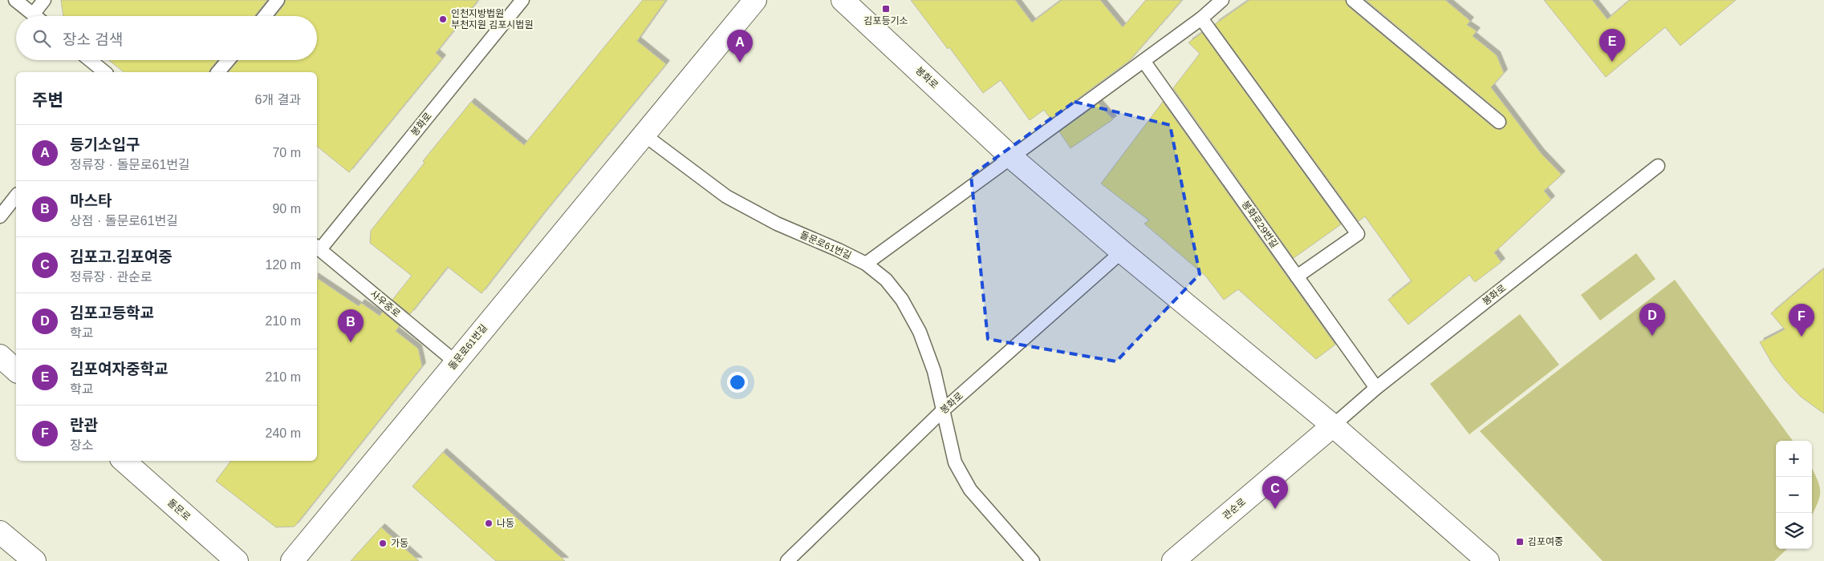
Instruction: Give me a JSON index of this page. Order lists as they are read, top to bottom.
{
  "streets": {
    "street": [
      "봉화로",
      "돌문로61번길",
      "관순로",
      "돌문로"
    ],
    "lane": ["봉화로29번길", "사우중로"]
  },
  "crossings": [
    ["봉화로", "봉화로29번길"],
    ["봉화로", "돌문로61번길"],
    ["봉화로", "사우중로"],
    ["봉화로", "관순로"],
    ["돌문로61번길", "사우중로"]
  ],
  "places": {
    "transit": ["김포등기소", "김포여중"],
    "other": ["인천지방법원 부천지원 김포시법원", "나동", "가동"]
  },
  "page": {
    "search": "장소 검색",
    "pins": [
      "E",
      "A",
      "D",
      "F",
      "B",
      "C"
    ],
    "heading": ["주변", "6개 결과"],
    "list": [
      {
        "mark": "A",
        "name": "등기소입구",
        "note": "정류장 · 돌문로61번길",
        "value": "70 m"
      },
      {
        "mark": "B",
        "name": "마스타",
        "note": "상점 · 돌문로61번길",
        "value": "90 m"
      },
      {
        "mark": "C",
        "name": "김포고.김포여중",
        "note": "정류장 · 관순로",
        "value": "120 m"
      },
      {
        "mark": "D",
        "name": "김포고등학교",
        "note": "학교",
        "value": "210 m"
      },
      {
        "mark": "E",
        "name": "김포여자중학교",
        "note": "학교",
        "value": "210 m"
      },
      {
        "mark": "F",
        "name": "란관",
        "note": "장소",
        "value": "240 m"
      }
    ],
    "map_buttons": ["+", "−"]
  }
}
